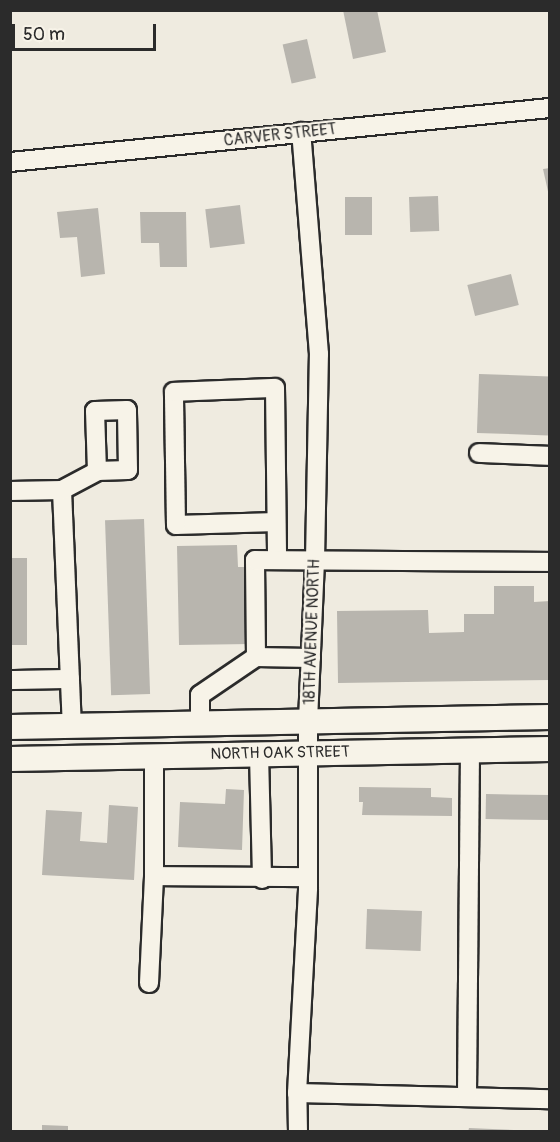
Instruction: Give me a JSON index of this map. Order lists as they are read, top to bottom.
{
  "streets": {
    "main road": ["NORTH OAK STREET"],
    "street": ["CARVER STREET", "18TH AVENUE NORTH"]
  },
  "crossings": [
    ["CARVER STREET", "18TH AVENUE NORTH"],
    ["18TH AVENUE NORTH", "NORTH OAK STREET"]
  ],
  "scale_bar": "50 m"
}
